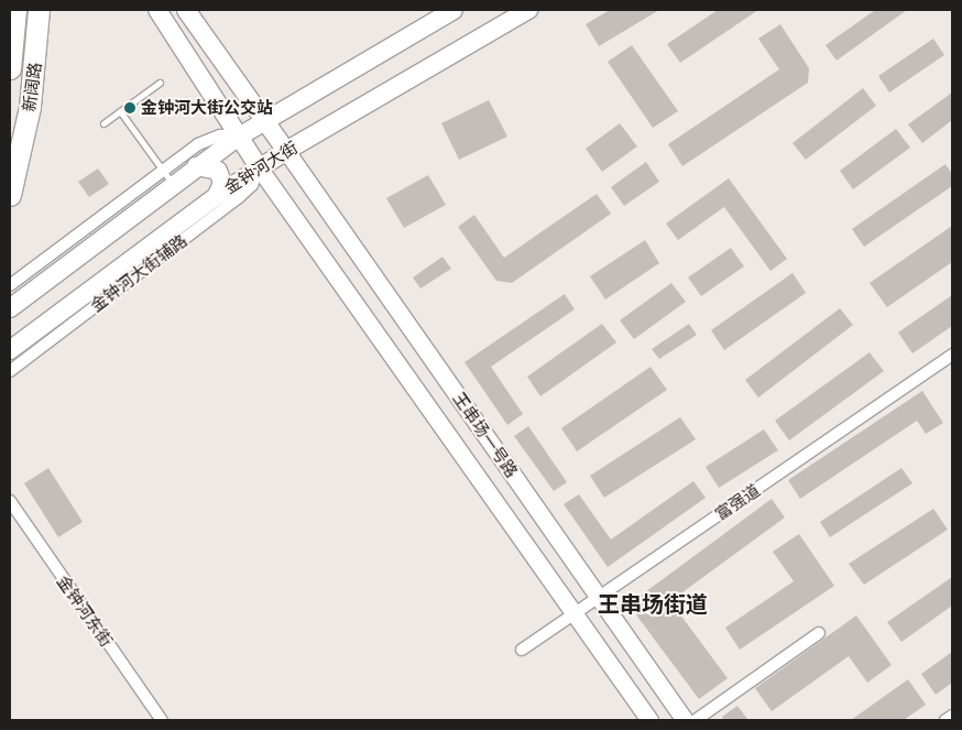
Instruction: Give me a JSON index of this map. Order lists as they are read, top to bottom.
{
  "streets": {
    "highway": ["新阔路"],
    "main road": ["金钟河大街", "王串场一号路"],
    "street": ["金钟河大街辅路", "富强道", "金钟河东街"]
  },
  "crossings": [
    ["金钟河大街", "金钟河大街辅路"],
    ["金钟河大街", "王串场一号路"],
    ["金钟河大街辅路", "王串场一号路"],
    ["王串场一号路", "富强道"]
  ],
  "districts": ["王串场街道"],
  "places": ["金钟河大街公交站"]
}
